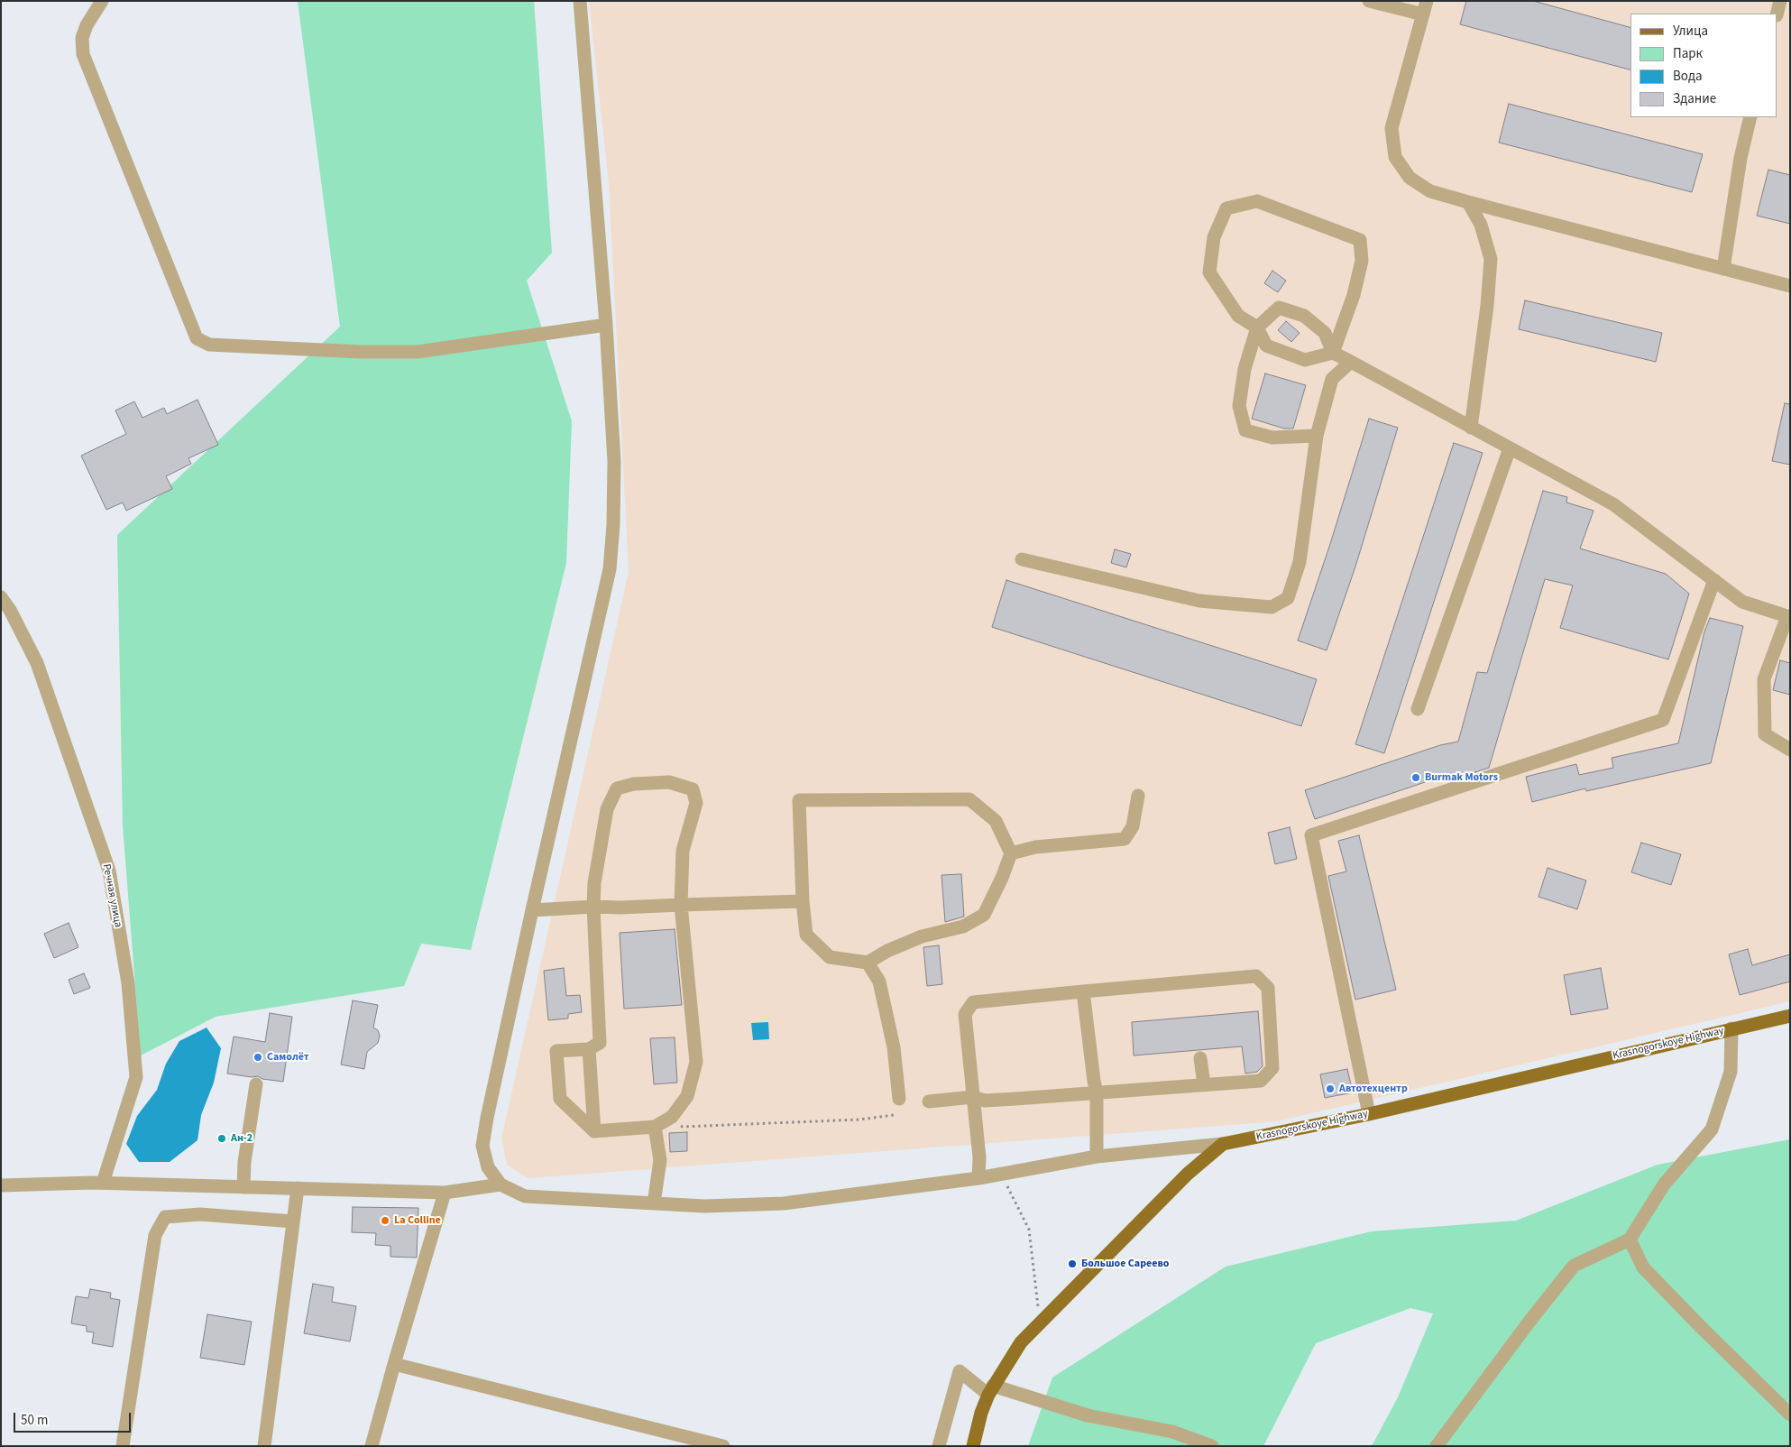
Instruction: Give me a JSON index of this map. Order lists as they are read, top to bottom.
{
  "streets": {
    "main road": ["Krasnogorskoye Highway"],
    "street": ["Речная улица"]
  },
  "places": [
    "Burmak Motors",
    "Самолёт",
    "Автотехцентр",
    "Ан-2",
    "La Colline",
    "Большое Сареево"
  ],
  "legend": [
    "Улица",
    "Парк",
    "Вода",
    "Здание"
  ],
  "scale_bar": "50 m"
}
